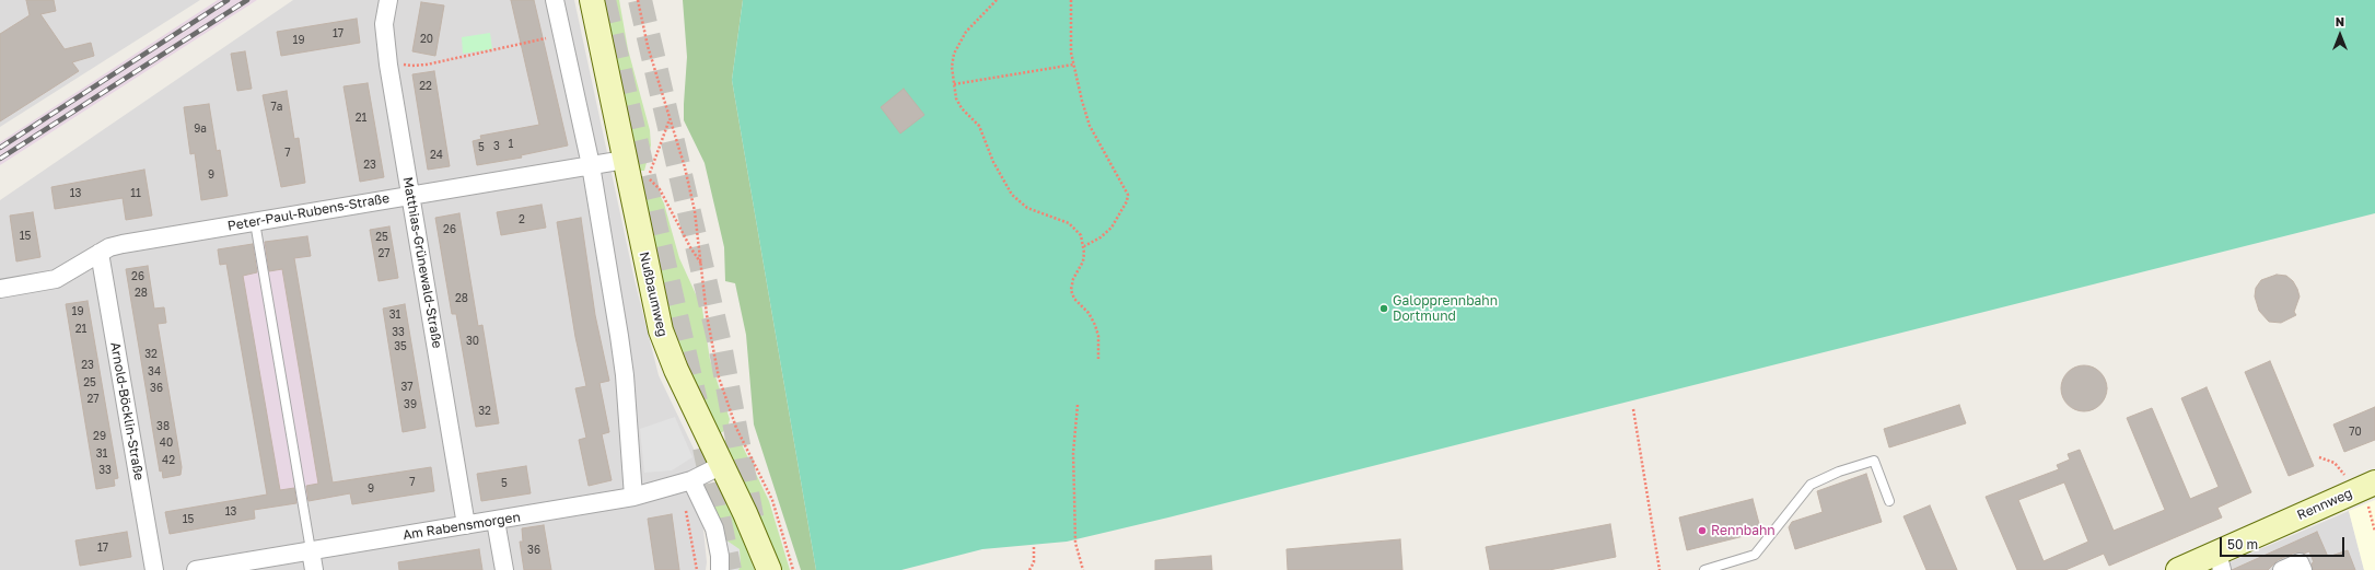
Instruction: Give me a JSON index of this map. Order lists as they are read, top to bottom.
{
  "streets": {
    "street": [
      "Peter-Paul-Rubens-Straße",
      "Matthias-Grünewald-Straße",
      "Nußbaumweg",
      "Arnold-Böcklin-Straße",
      "Rennweg",
      "Am Rabensmorgen"
    ]
  },
  "crossings": [
    ["Peter-Paul-Rubens-Straße", "Matthias-Grünewald-Straße"],
    ["Peter-Paul-Rubens-Straße", "Nußbaumweg"],
    ["Peter-Paul-Rubens-Straße", "Arnold-Böcklin-Straße"],
    ["Matthias-Grünewald-Straße", "Am Rabensmorgen"],
    ["Nußbaumweg", "Am Rabensmorgen"]
  ],
  "places": ["Galopprennbahn Dortmund", "Rennbahn"],
  "house_numbers": [
    "17",
    "20",
    "19",
    "22",
    "7a",
    "21",
    "9a",
    "1",
    "3",
    "5",
    "7",
    "24",
    "23",
    "9",
    "13",
    "11",
    "2",
    "26",
    "15",
    "25",
    "27",
    "26",
    "28",
    "28",
    "19",
    "31",
    "21",
    "33",
    "30",
    "35",
    "32",
    "23",
    "34",
    "25",
    "37",
    "36",
    "27",
    "39",
    "32",
    "38",
    "70",
    "29",
    "40",
    "31",
    "42",
    "33",
    "7",
    "5",
    "9",
    "13",
    "15",
    "17",
    "36"
  ],
  "scale_bar": "50 m",
  "north": "top"
}
